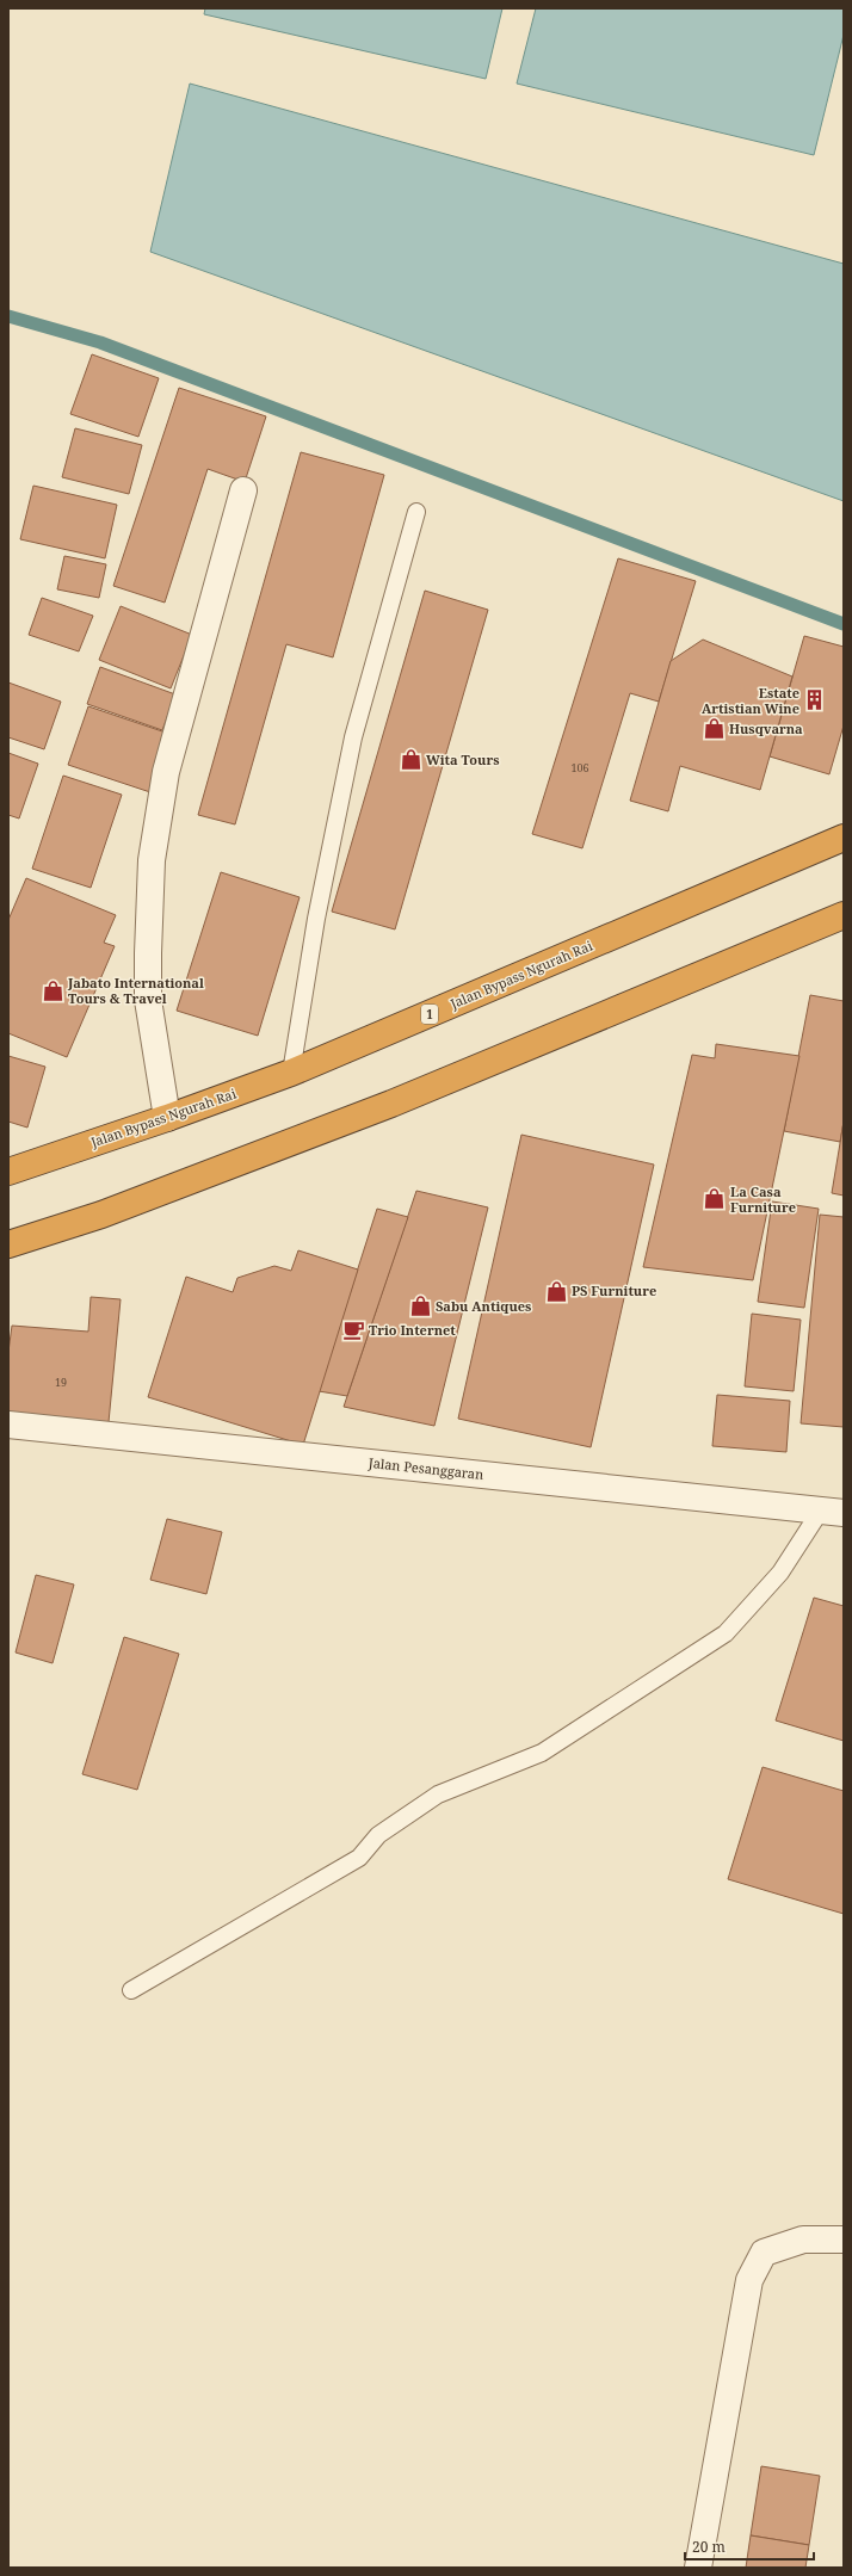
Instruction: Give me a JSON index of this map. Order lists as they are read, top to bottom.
{
  "streets": {
    "highway": ["Jalan Bypass Ngurah Rai", "1"],
    "street": ["Jalan Pesanggaran"]
  },
  "places": {
    "building": ["Estate Artistian Wine"],
    "shop": [
      "Husqvarna",
      "Wita Tours",
      "Jabato International Tours & Travel",
      "La Casa Furniture",
      "PS Furniture",
      "Sabu Antiques"
    ],
    "cafe": ["Trio Internet"]
  },
  "house_numbers": ["106", "19"],
  "scale_bar": "20 m"
}
